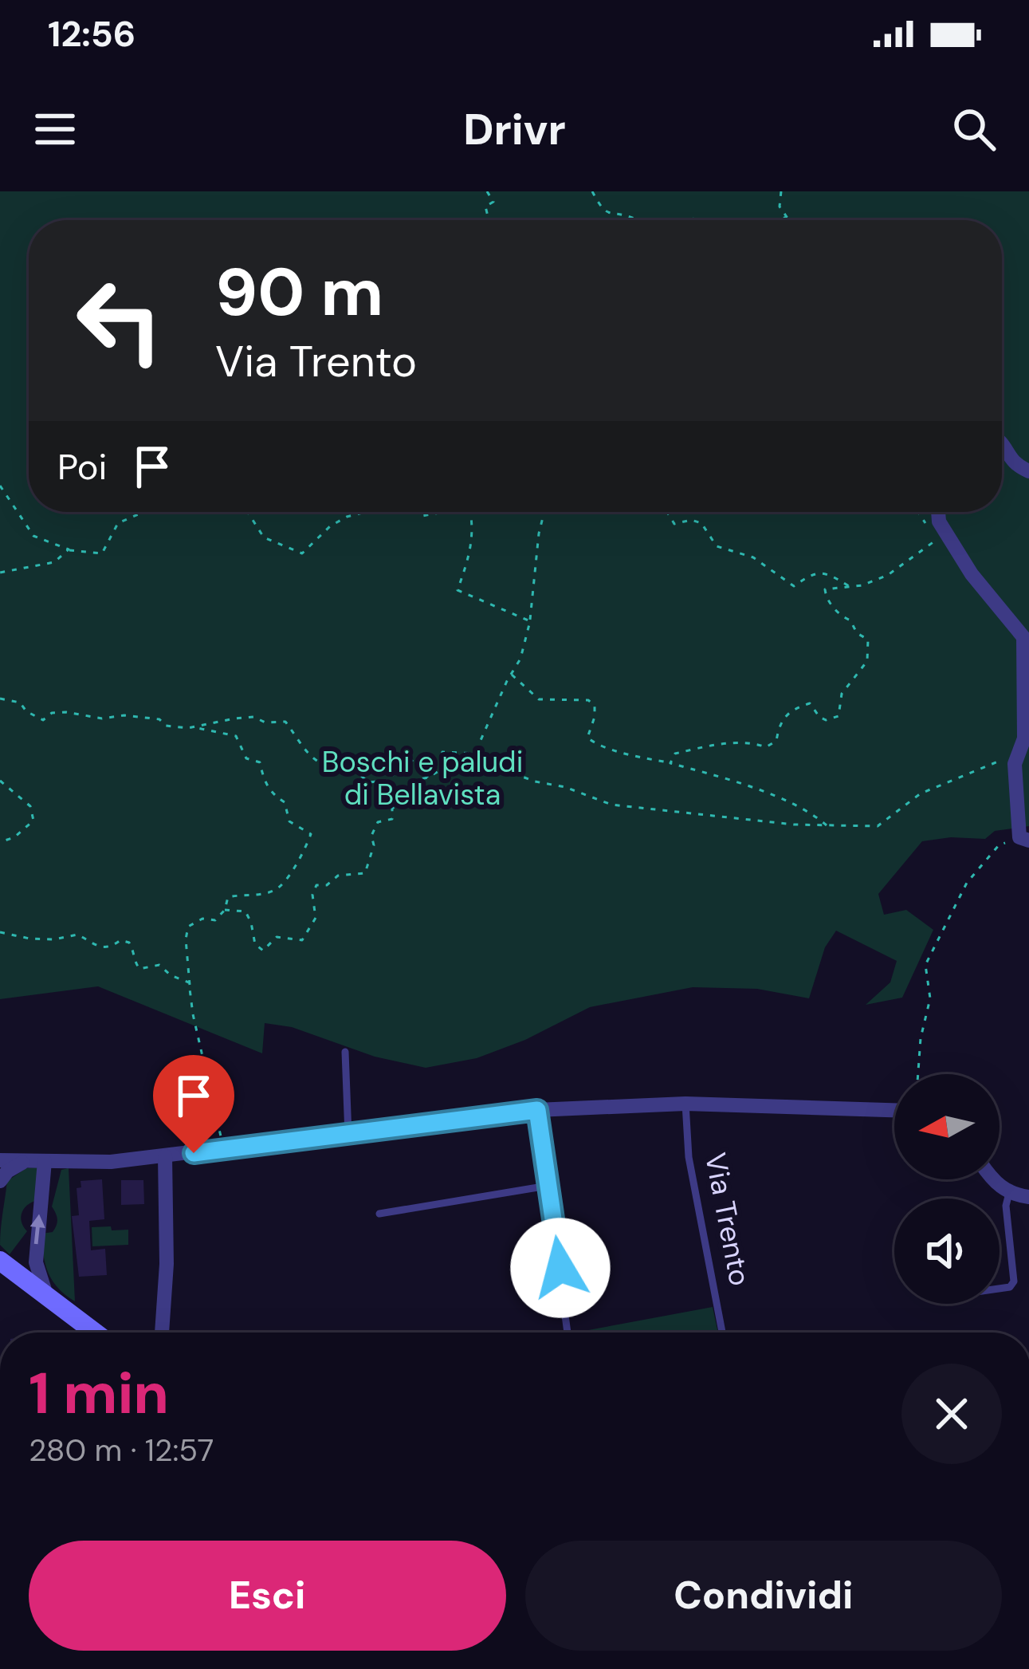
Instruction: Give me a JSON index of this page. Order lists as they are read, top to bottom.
{
  "streets": {
    "lane": ["Via Trento"]
  },
  "parks": ["Boschi e paludi di Bellavista"],
  "north": "left",
  "page": {
    "status": "12:56",
    "header": "Drivr",
    "turn": ["90 m", "Via Trento"],
    "then": "Poi",
    "heading": ["1 min", "280 m · 12:57"],
    "buttons": ["Esci", "Condividi"]
  }
}
